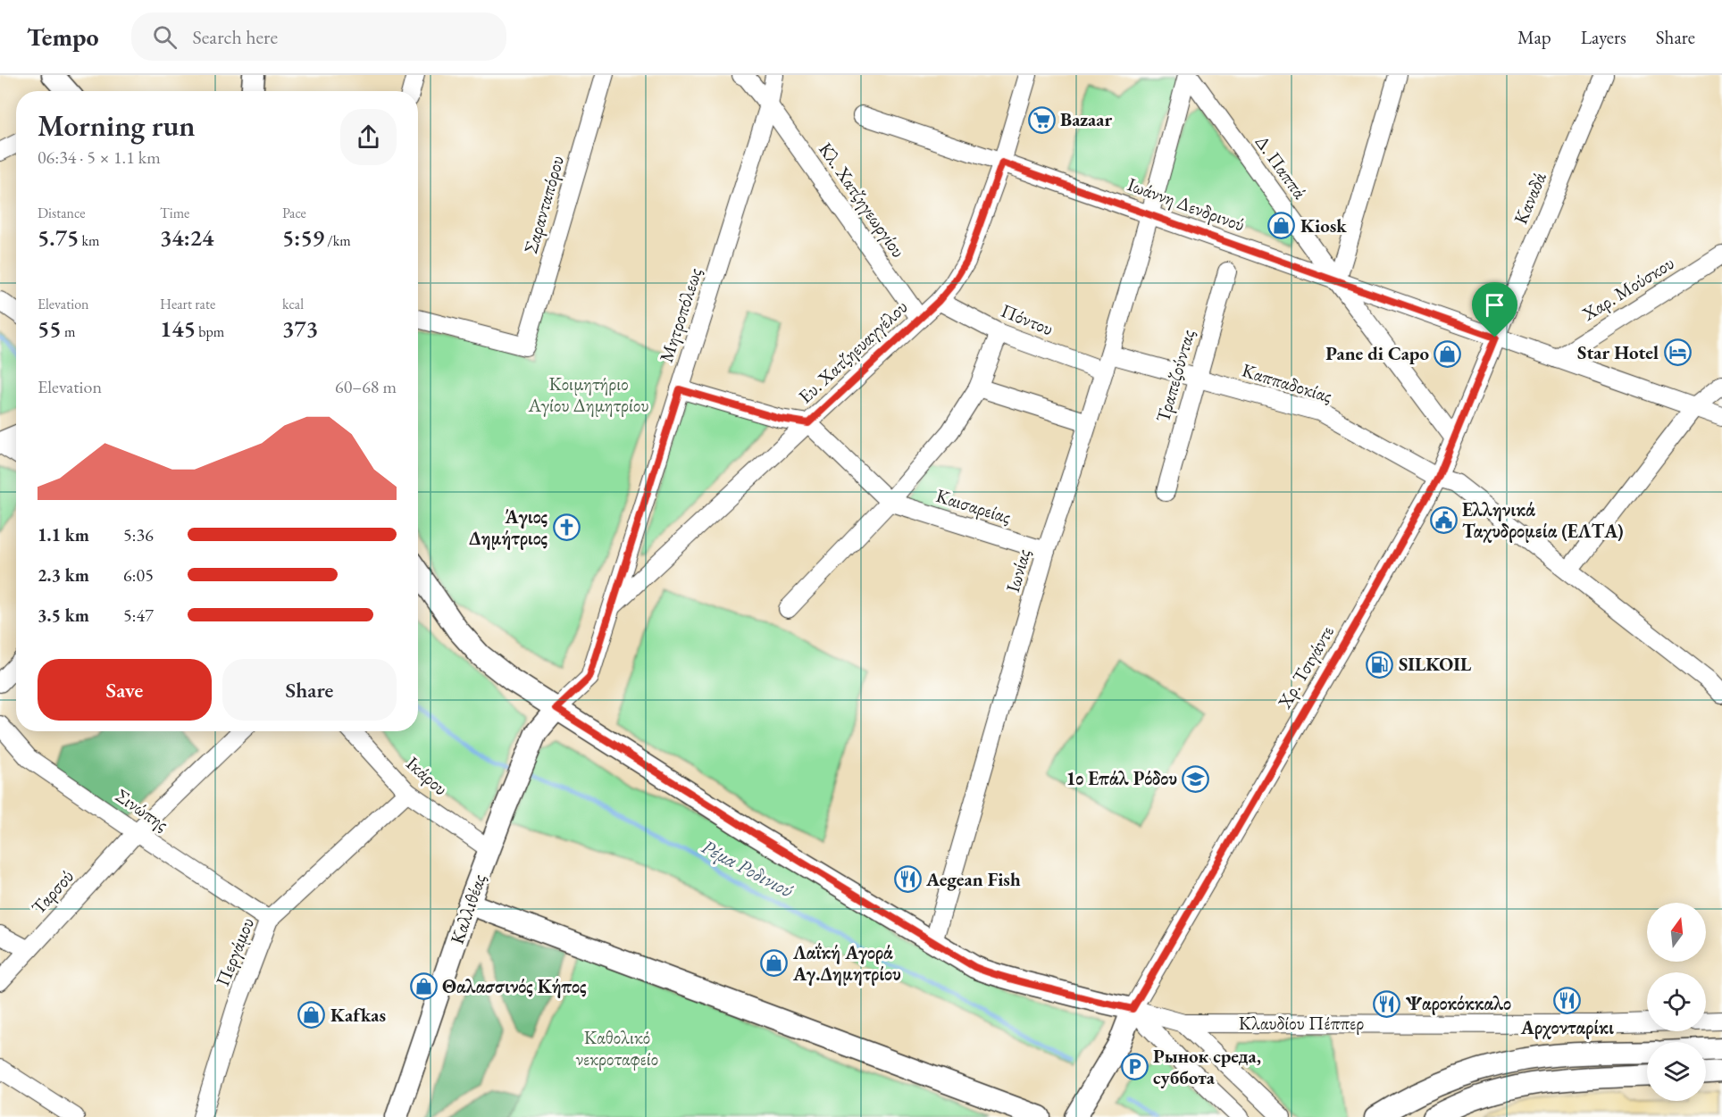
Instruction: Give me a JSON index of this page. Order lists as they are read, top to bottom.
{
  "streets": {
    "main road": ["Καλλιθέας"],
    "street": [
      "Δ. Παππά",
      "Καναδά",
      "Κλ. Χατζηγεωργίου",
      "Σαρανταπόρου",
      "Ιωάννη Δενδρινού",
      "Χαρ. Μούσκου",
      "Μητροπόλεως",
      "Πόντου",
      "Ευ. Χατζηευαγγέλου",
      "Τραπεζούντας",
      "Καππαδοκίας",
      "Καισαρείας",
      "Ιωνίας",
      "Χρ. Τσιγάντε",
      "Ικάρου",
      "Σινώπης",
      "Ταρσού",
      "Περγάμου",
      "Κλαυδίου Πέππερ"
    ]
  },
  "crossings": [
    ["Δ. Παππά", "Ιωάννη Δενδρινού"],
    ["Δ. Παππά", "Ιωνίας"],
    ["Δ. Παππά", "Χρ. Τσιγάντε"],
    ["Καναδά", "Ιωάννη Δενδρινού"],
    ["Καναδά", "Χρ. Τσιγάντε"],
    ["Κλ. Χατζηγεωργίου", "Μητροπόλεως"],
    ["Κλ. Χατζηγεωργίου", "Ευ. Χατζηευαγγέλου"],
    ["Ιωάννη Δενδρινού", "Χαρ. Μούσκου"],
    ["Ιωάννη Δενδρινού", "Ευ. Χατζηευαγγέλου"],
    ["Ιωάννη Δενδρινού", "Ιωνίας"],
    ["Ιωάννη Δενδρινού", "Χρ. Τσιγάντε"],
    ["Μητροπόλεως", "Ευ. Χατζηευαγγέλου"],
    ["Μητροπόλεως", "Καλλιθέας"],
    ["Πόντου", "Ευ. Χατζηευαγγέλου"],
    ["Πόντου", "Καισαρείας"],
    ["Πόντου", "Ιωνίας"],
    ["Ευ. Χατζηευαγγέλου", "Καισαρείας"],
    ["Τραπεζούντας", "Καππαδοκίας"],
    ["Καππαδοκίας", "Χρ. Τσιγάντε"],
    ["Καισαρείας", "Ιωνίας"],
    ["Ικάρου", "Καλλιθέας"],
    ["Ικάρου", "Περγάμου"],
    ["Σινώπης", "Ταρσού"],
    ["Σινώπης", "Περγάμου"]
  ],
  "water": ["Ρέμα Ροδινιού"],
  "parks": ["Κοιμητήριο Αγίου Δημητρίου", "Καθολικό νεκροταφείο"],
  "places": {
    "supermarket": ["Bazaar"],
    "shop": [
      "Kiosk",
      "Pane di Capo",
      "Λαΐκή Αγορά Αγ.Δημητρίου",
      "Θαλασσινός Κήπος",
      "Kafkas"
    ],
    "hotel": ["Star Hotel"],
    "public building": ["Ελληνικά Ταχυδρομεία (ΕΛΤΑ)"],
    "church": ["Άγιος Δημήτριος"],
    "fuel station": ["SILKOIL"],
    "school or university": ["1ο Επάλ Ρόδου"],
    "restaurant": ["Aegean Fish", "Αρχονταρίκι", "Ψαροκόκκαλο"],
    "parking": ["Рынок среда, суббота"]
  },
  "north": "top",
  "page": {
    "header": "Tempo",
    "search": "Search here",
    "nav": ["Map", "Layers", "Share"],
    "heading": ["Morning run", "06:34 · 5 × 1.1 km"],
    "stats": [
      ["Distance", "5.75 km"],
      ["Time", "34:24"],
      ["Pace", "5:59 /km"],
      ["Elevation", "55 m"],
      ["Heart rate", "145 bpm"],
      ["kcal", "373"]
    ],
    "chart": ["Elevation", "60–68 m"],
    "list": [
      {
        "name": "1.1 km",
        "note": "5:36"
      },
      {
        "name": "2.3 km",
        "note": "6:05"
      },
      {
        "name": "3.5 km",
        "note": "5:47"
      }
    ],
    "buttons": ["Save", "Share"]
  }
}
